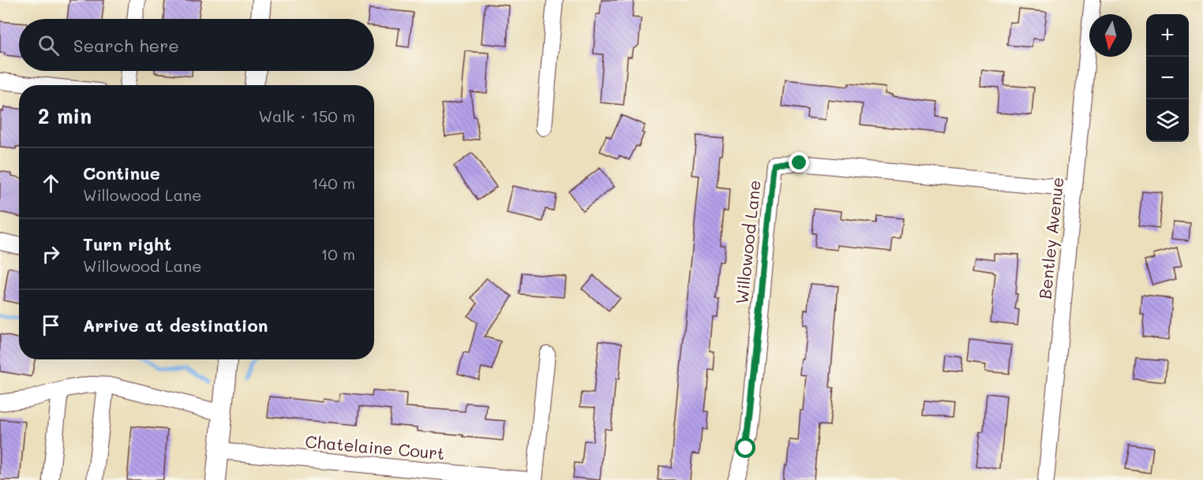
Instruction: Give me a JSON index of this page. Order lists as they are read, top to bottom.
{
  "streets": {
    "street": ["Bentley Avenue", "Willowood Lane", "Chatelaine Court"]
  },
  "crossings": [
    ["Bentley Avenue", "Willowood Lane"]
  ],
  "north": "bottom",
  "page": {
    "map_buttons": ["+", "−"],
    "search": "Search here",
    "heading": ["2 min", "Walk · 150 m"],
    "list": [
      ["Continue", "Willowood Lane", "140 m"],
      ["Turn right", "Willowood Lane", "10 m"],
      "Arrive at destination"
    ]
  }
}
